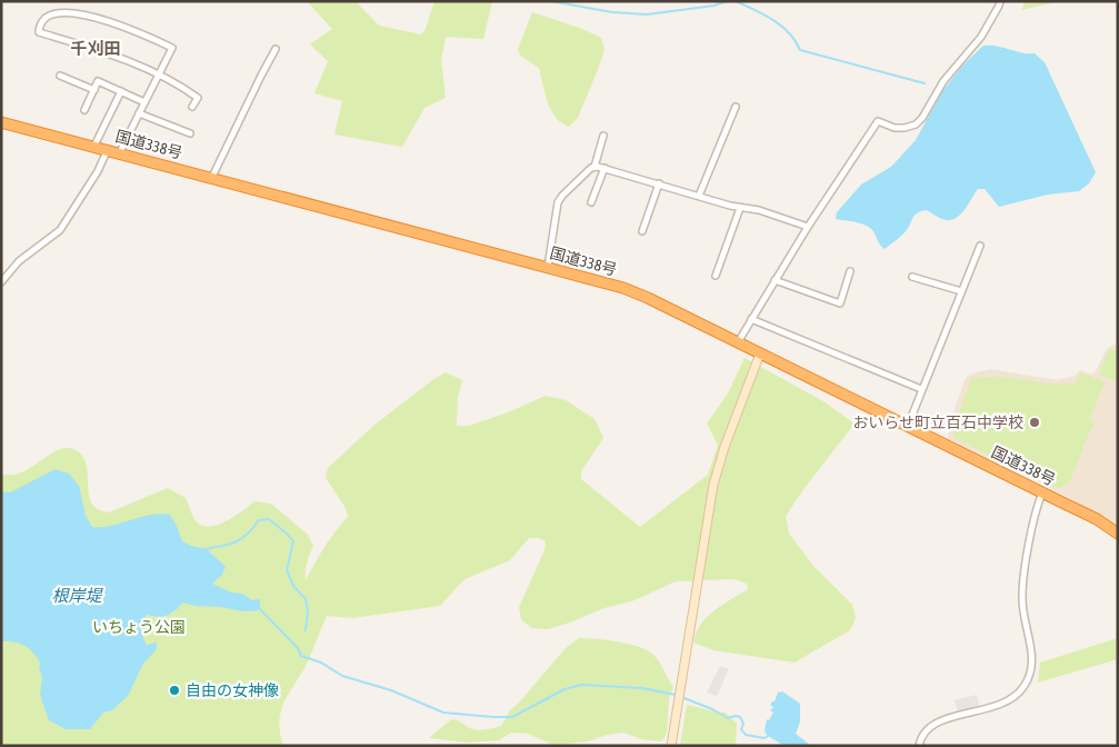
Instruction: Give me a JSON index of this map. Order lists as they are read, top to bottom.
{
  "streets": {
    "highway": ["国道338号"]
  },
  "districts": ["千刈田"],
  "water": ["根岸堤"],
  "parks": ["いちょう公園"],
  "places": ["おいらせ町立百石中学校", "自由の女神像"]
}
